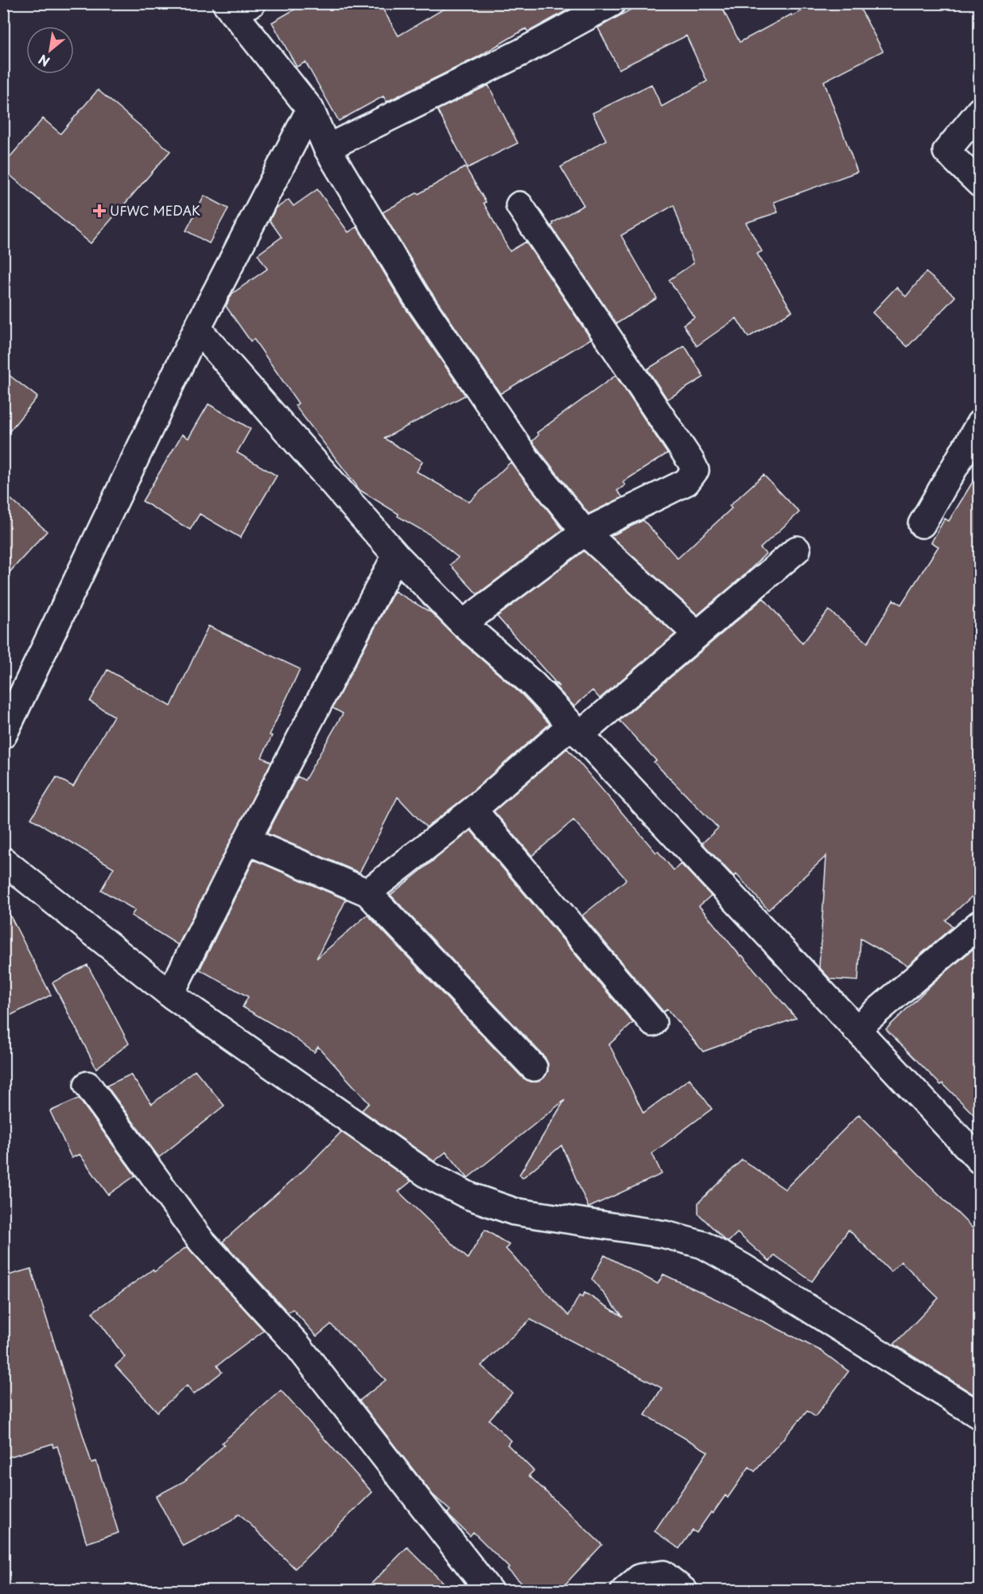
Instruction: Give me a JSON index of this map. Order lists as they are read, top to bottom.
{
  "places": {
    "health": ["UFWC MEDAK"]
  },
  "north": "bottom left"
}
